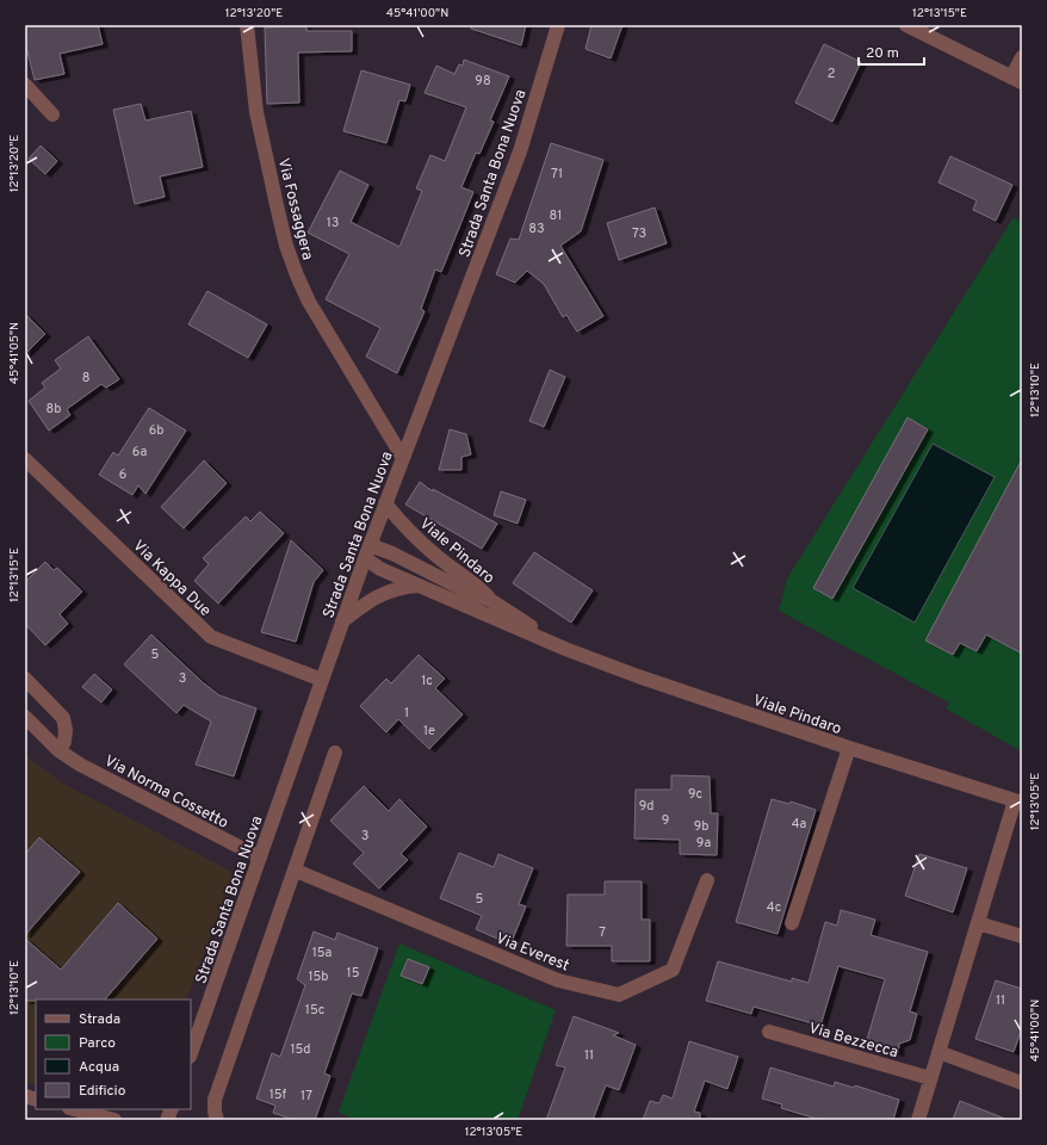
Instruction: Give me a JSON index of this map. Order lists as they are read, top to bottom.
{
  "streets": {
    "street": [
      "Strada Santa Bona Nuova",
      "Via Fossaggera",
      "Viale Pindaro",
      "Via Kappa Due",
      "Via Norma Cossetto",
      "Via Everest",
      "Via Bezzecca"
    ]
  },
  "crossings": [
    ["Strada Santa Bona Nuova", "Via Fossaggera"],
    ["Strada Santa Bona Nuova", "Viale Pindaro"],
    ["Strada Santa Bona Nuova", "Via Kappa Due"],
    ["Strada Santa Bona Nuova", "Via Norma Cossetto"]
  ],
  "house_numbers": [
    "2",
    "98",
    "71",
    "81",
    "13",
    "83",
    "73",
    "8",
    "8b",
    "6b",
    "6a",
    "6",
    "5",
    "3",
    "1c",
    "1",
    "1e",
    "9c",
    "9d",
    "9",
    "4a",
    "9b",
    "3",
    "9a",
    "5",
    "4c",
    "7",
    "15a",
    "15",
    "15b",
    "11",
    "15c",
    "15d",
    "11",
    "15f",
    "17"
  ],
  "legend": [
    "Strada",
    "Parco",
    "Acqua",
    "Edificio"
  ],
  "scale_bar": "20 m",
  "coordinates": [
    "12°13'20\"E",
    "45°41'00\"N",
    "12°13'15\"E",
    "45°41'05\"N",
    "12°13'10\"E",
    "12°13'05\"E"
  ]
}
